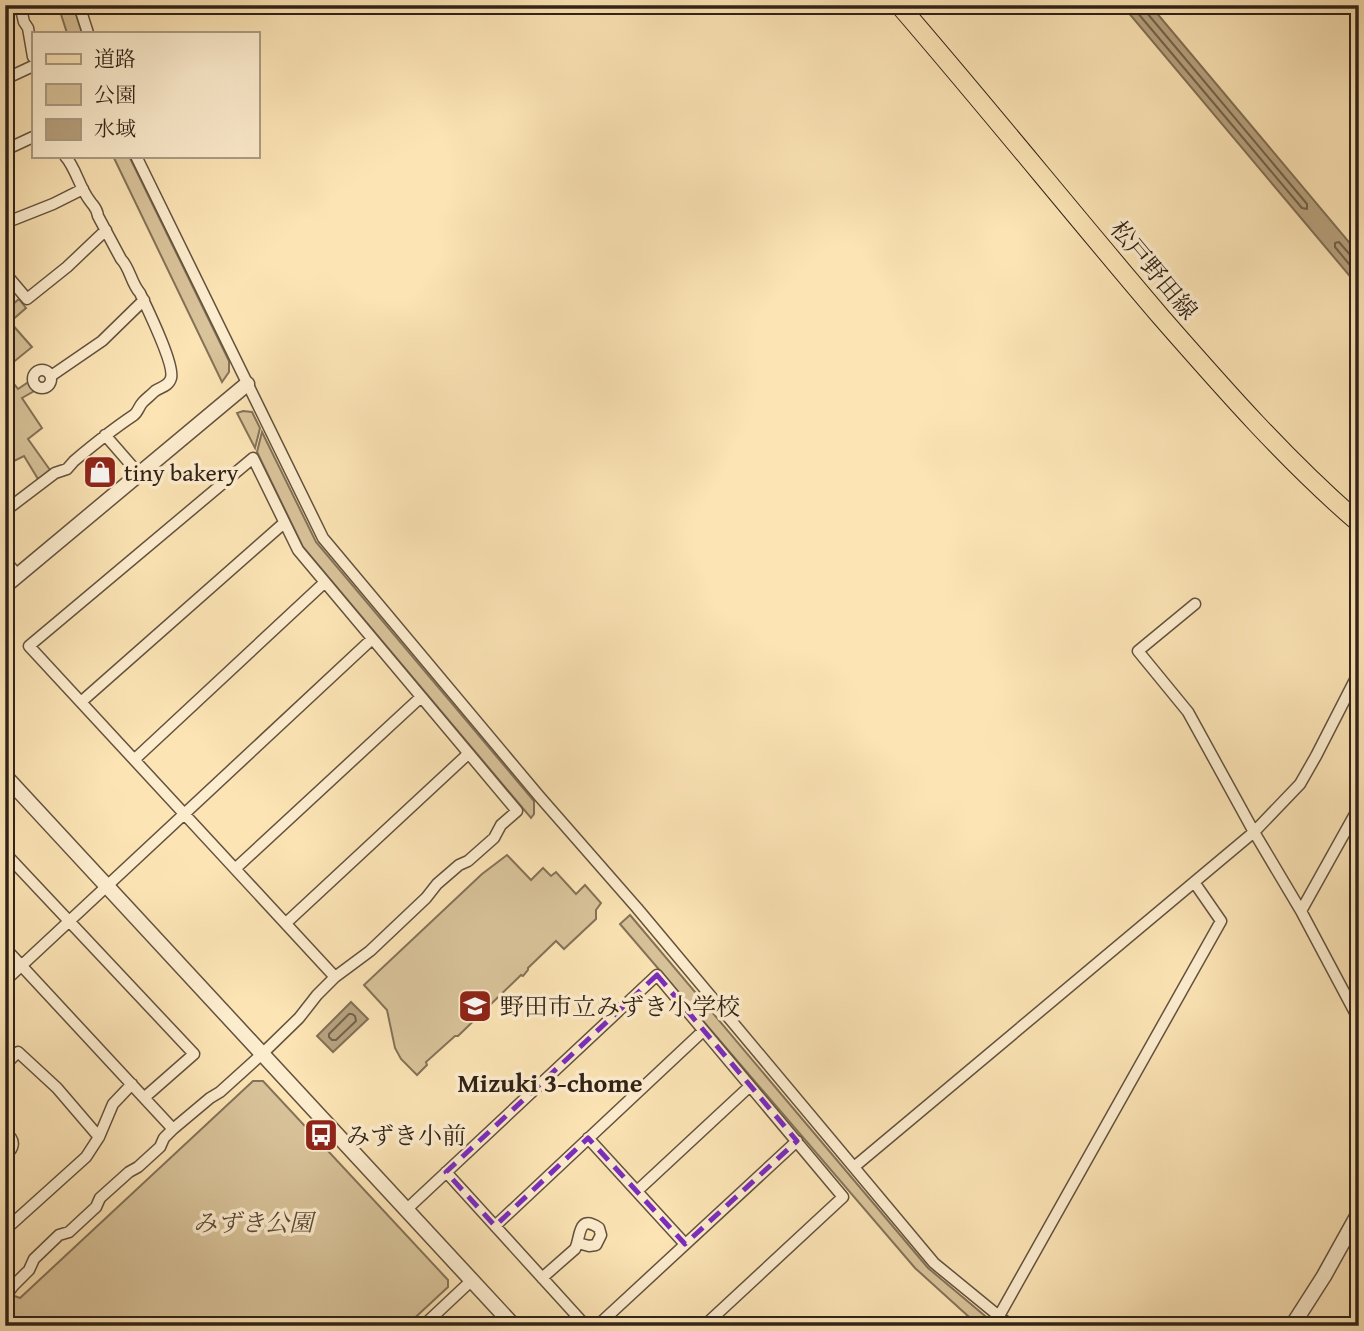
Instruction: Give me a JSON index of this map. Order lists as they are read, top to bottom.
{
  "streets": {
    "main road": ["松戸野田線"]
  },
  "districts": ["Mizuki 3-chome"],
  "parks": ["みずき公園"],
  "places": {
    "shop": ["tiny bakery"],
    "school or university": ["野田市立みずき小学校"],
    "bus stop": ["みずき小前"]
  },
  "legend": ["道路", "公園", "水域"]
}
